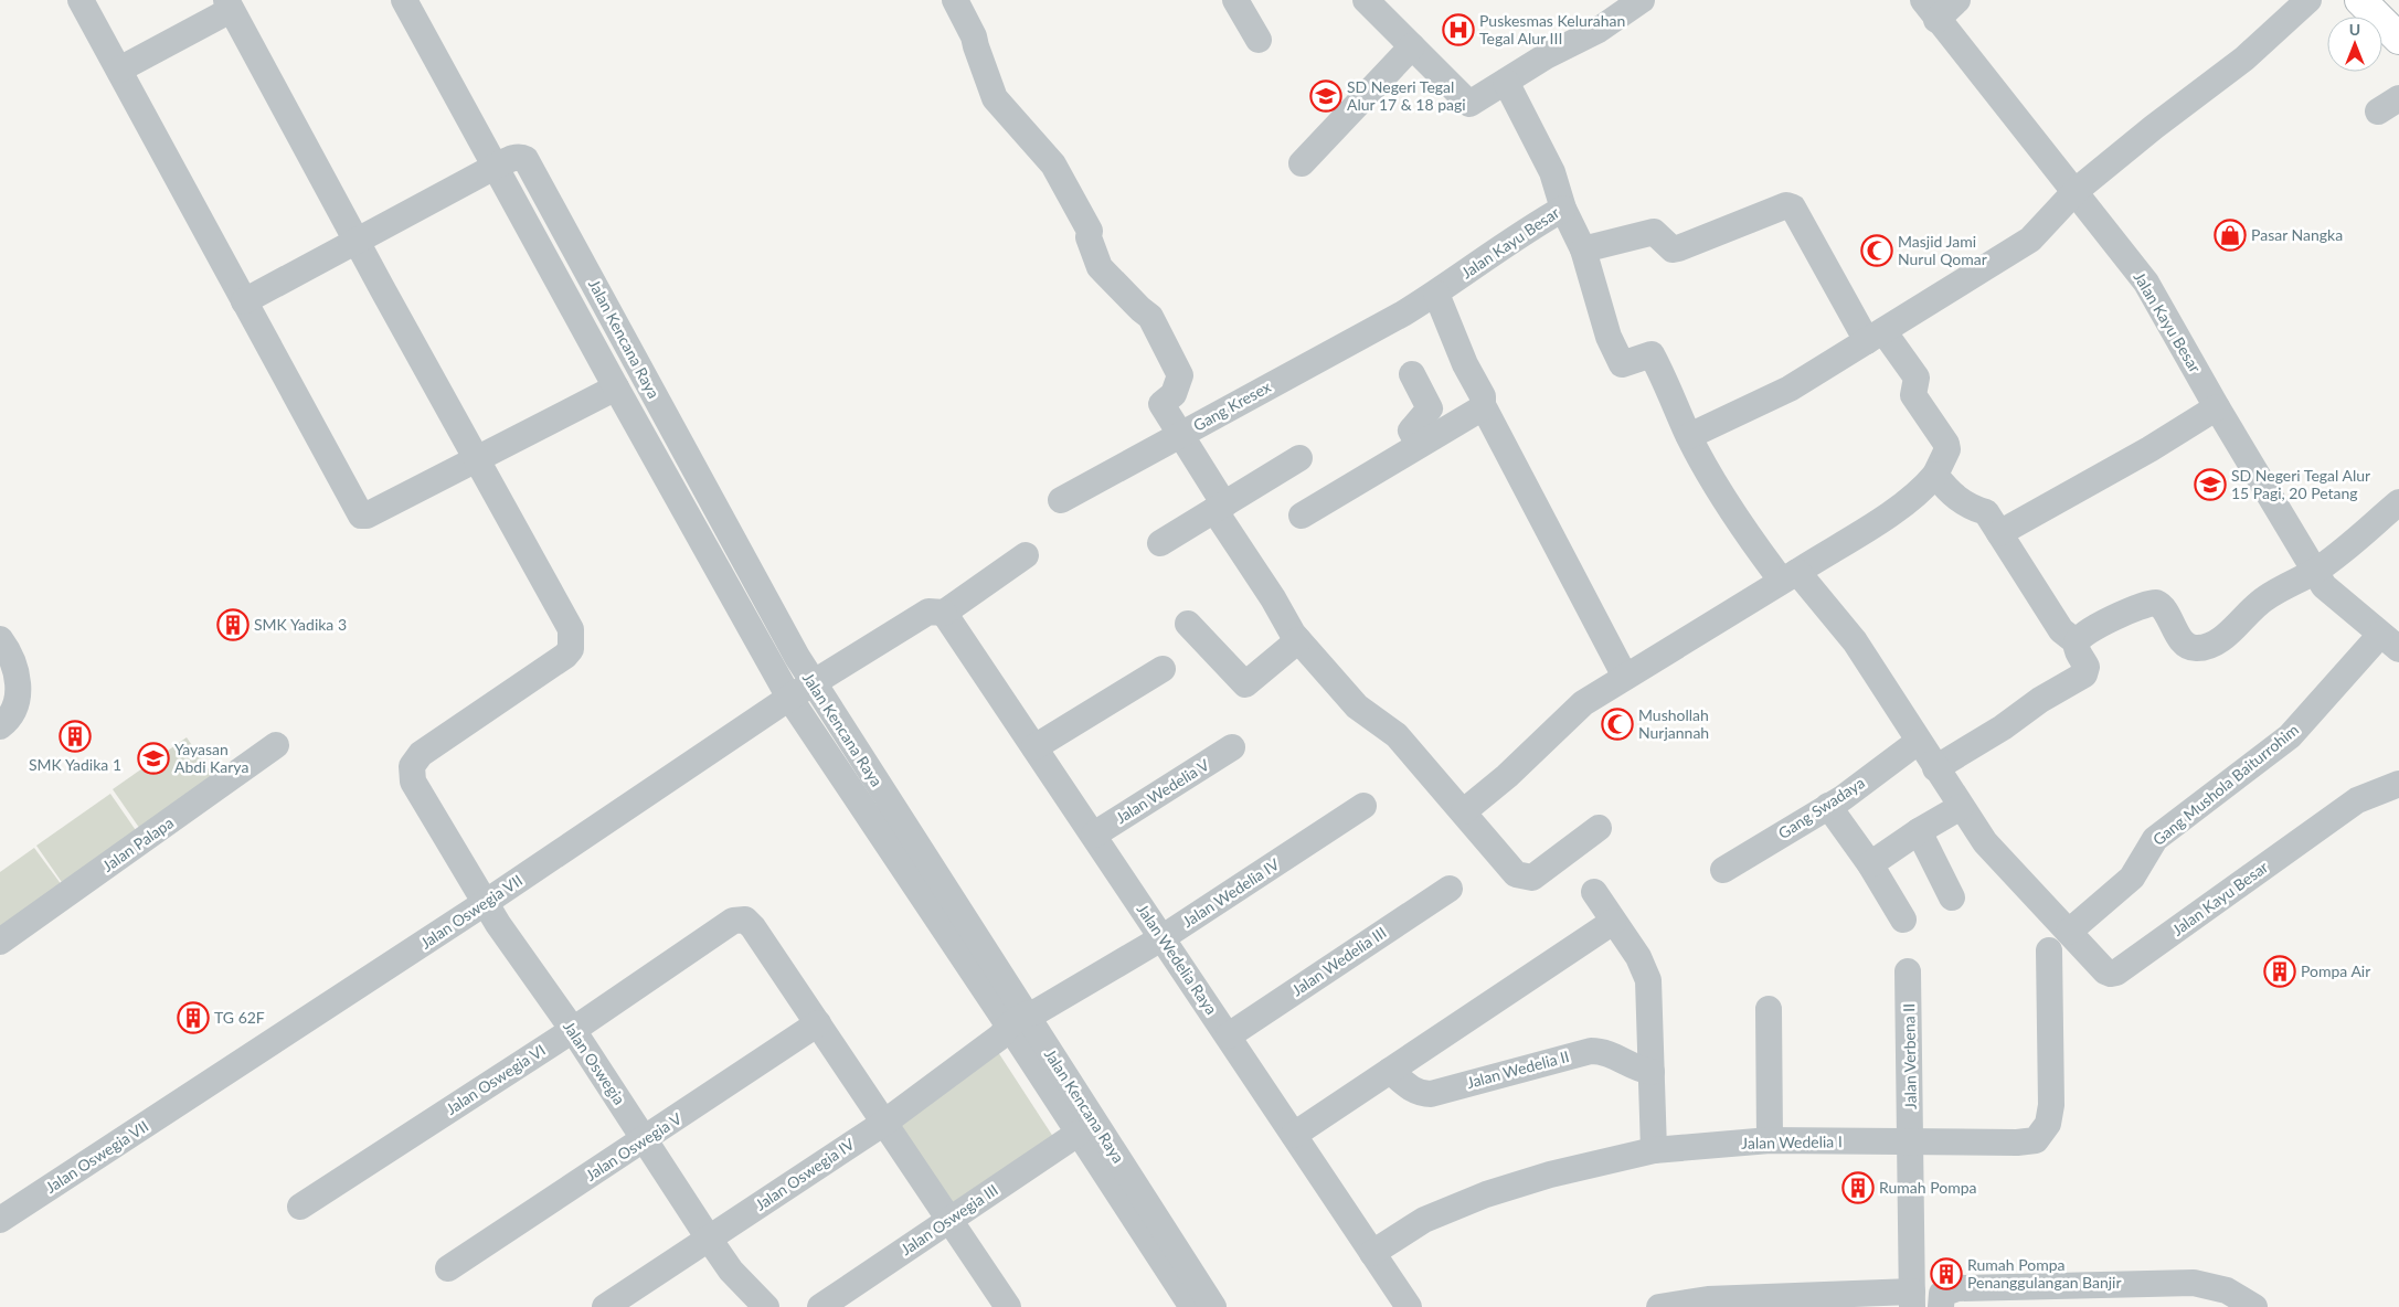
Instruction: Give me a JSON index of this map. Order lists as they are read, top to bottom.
{
  "streets": {
    "street": [
      "Jalan Kayu Besar",
      "Jalan Kencana Raya",
      "Gang Kresex",
      "Gang Mushola Baiturrohim",
      "Jalan Wedelia V",
      "Gang Swadaya",
      "Jalan Palapa",
      "Jalan Wedelia IV",
      "Jalan Oswegia VII",
      "Jalan Wedelia Raya",
      "Jalan Wedelia III",
      "Jalan Verbena II",
      "Jalan Oswegia",
      "Jalan Wedelia II",
      "Jalan Oswegia VI",
      "Jalan Wedelia I",
      "Jalan Oswegia V",
      "Jalan Oswegia IV",
      "Jalan Oswegia III"
    ]
  },
  "crossings": [
    ["Jalan Kayu Besar", "Gang Kresex"],
    ["Jalan Kayu Besar", "Gang Mushola Baiturrohim"],
    ["Jalan Kayu Besar", "Gang Swadaya"],
    ["Jalan Kencana Raya", "Jalan Wedelia IV"],
    ["Jalan Kencana Raya", "Jalan Oswegia VII"],
    ["Jalan Kencana Raya", "Jalan Oswegia IV"],
    ["Jalan Kencana Raya", "Jalan Oswegia III"],
    ["Jalan Wedelia V", "Jalan Wedelia Raya"],
    ["Jalan Wedelia IV", "Jalan Wedelia Raya"],
    ["Jalan Wedelia IV", "Jalan Oswegia IV"],
    ["Jalan Oswegia VII", "Jalan Wedelia Raya"],
    ["Jalan Oswegia VII", "Jalan Oswegia"],
    ["Jalan Wedelia Raya", "Jalan Wedelia III"],
    ["Jalan Wedelia Raya", "Jalan Wedelia I"],
    ["Jalan Verbena II", "Jalan Wedelia I"],
    ["Jalan Oswegia", "Jalan Oswegia VI"],
    ["Jalan Oswegia", "Jalan Oswegia V"],
    ["Jalan Oswegia", "Jalan Oswegia IV"],
    ["Jalan Oswegia VI", "Jalan Oswegia V"]
  ],
  "places": {
    "hospital": ["Puskesmas Kelurahan Tegal Alur III"],
    "school or university": ["SD Negeri Tegal Alur 17 & 18 pagi", "SD Negeri Tegal Alur 15 Pagi, 20 Petang", "Yayasan Abdi Karya"],
    "shop": ["Pasar Nangka"],
    "mosque": ["Masjid Jami Nurul Qomar", "Mushollah Nurjannah"],
    "building": [
      "SMK Yadika 3",
      "SMK Yadika 1",
      "Pompa Air",
      "TG 62F",
      "Rumah Pompa",
      "Rumah Pompa Penanggulangan Banjir"
    ]
  },
  "north": "top"
}
